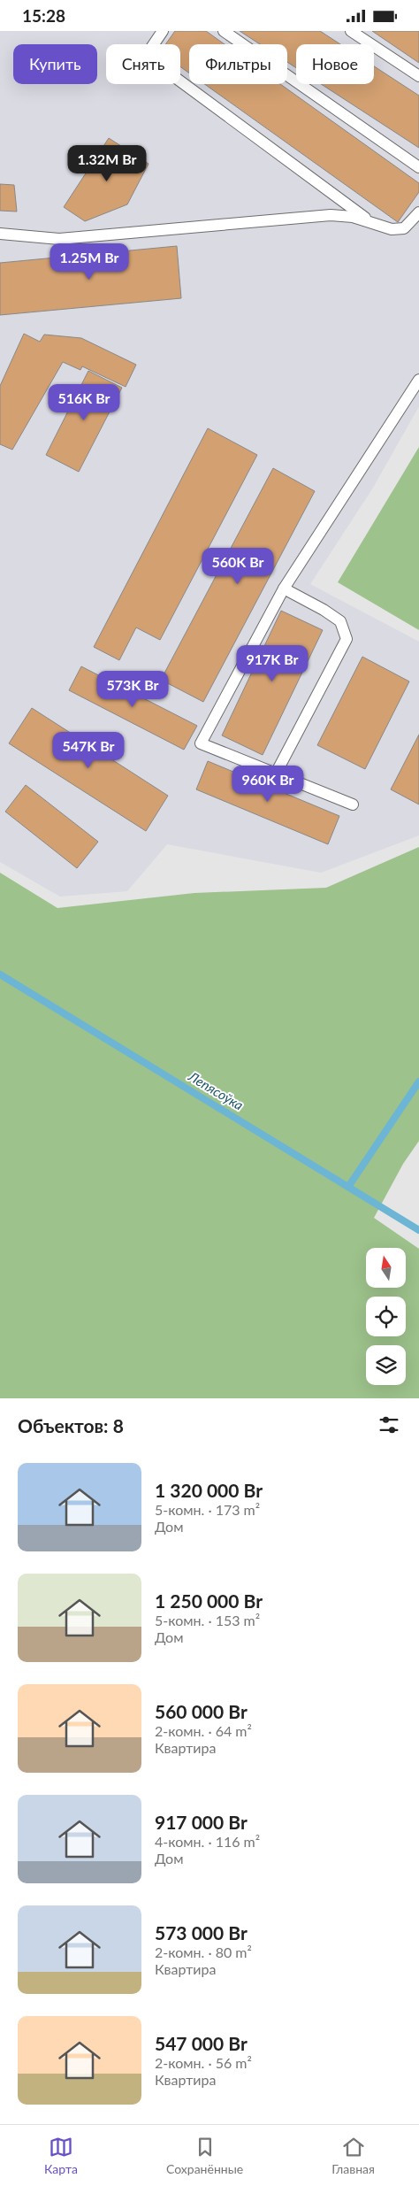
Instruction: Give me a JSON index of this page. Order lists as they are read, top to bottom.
{
  "water": ["Лепясоўка"],
  "north": "top",
  "page": {
    "status": "15:28",
    "chip": [
      "Купить",
      "Снять",
      "Фильтры",
      "Новое"
    ],
    "price": [
      "1.32M Br",
      "1.25M Br",
      "516K Br",
      "560K Br",
      "917K Br",
      "573K Br",
      "547K Br",
      "960K Br"
    ],
    "heading": "Объектов: 8",
    "list": [
      {
        "name": "1 320 000 Br",
        "note": "5-комн. · 173 m² · Дом"
      },
      {
        "name": "1 250 000 Br",
        "note": "5-комн. · 153 m² · Дом"
      },
      {
        "name": "560 000 Br",
        "note": "2-комн. · 64 m² · Квартира"
      },
      {
        "name": "917 000 Br",
        "note": "4-комн. · 116 m² · Дом"
      },
      {
        "name": "573 000 Br",
        "note": "2-комн. · 80 m² · Квартира"
      },
      {
        "name": "547 000 Br",
        "note": "2-комн. · 56 m² · Квартира"
      }
    ],
    "tabs": ["Карта", "Сохранённые", "Главная"]
  }
}
